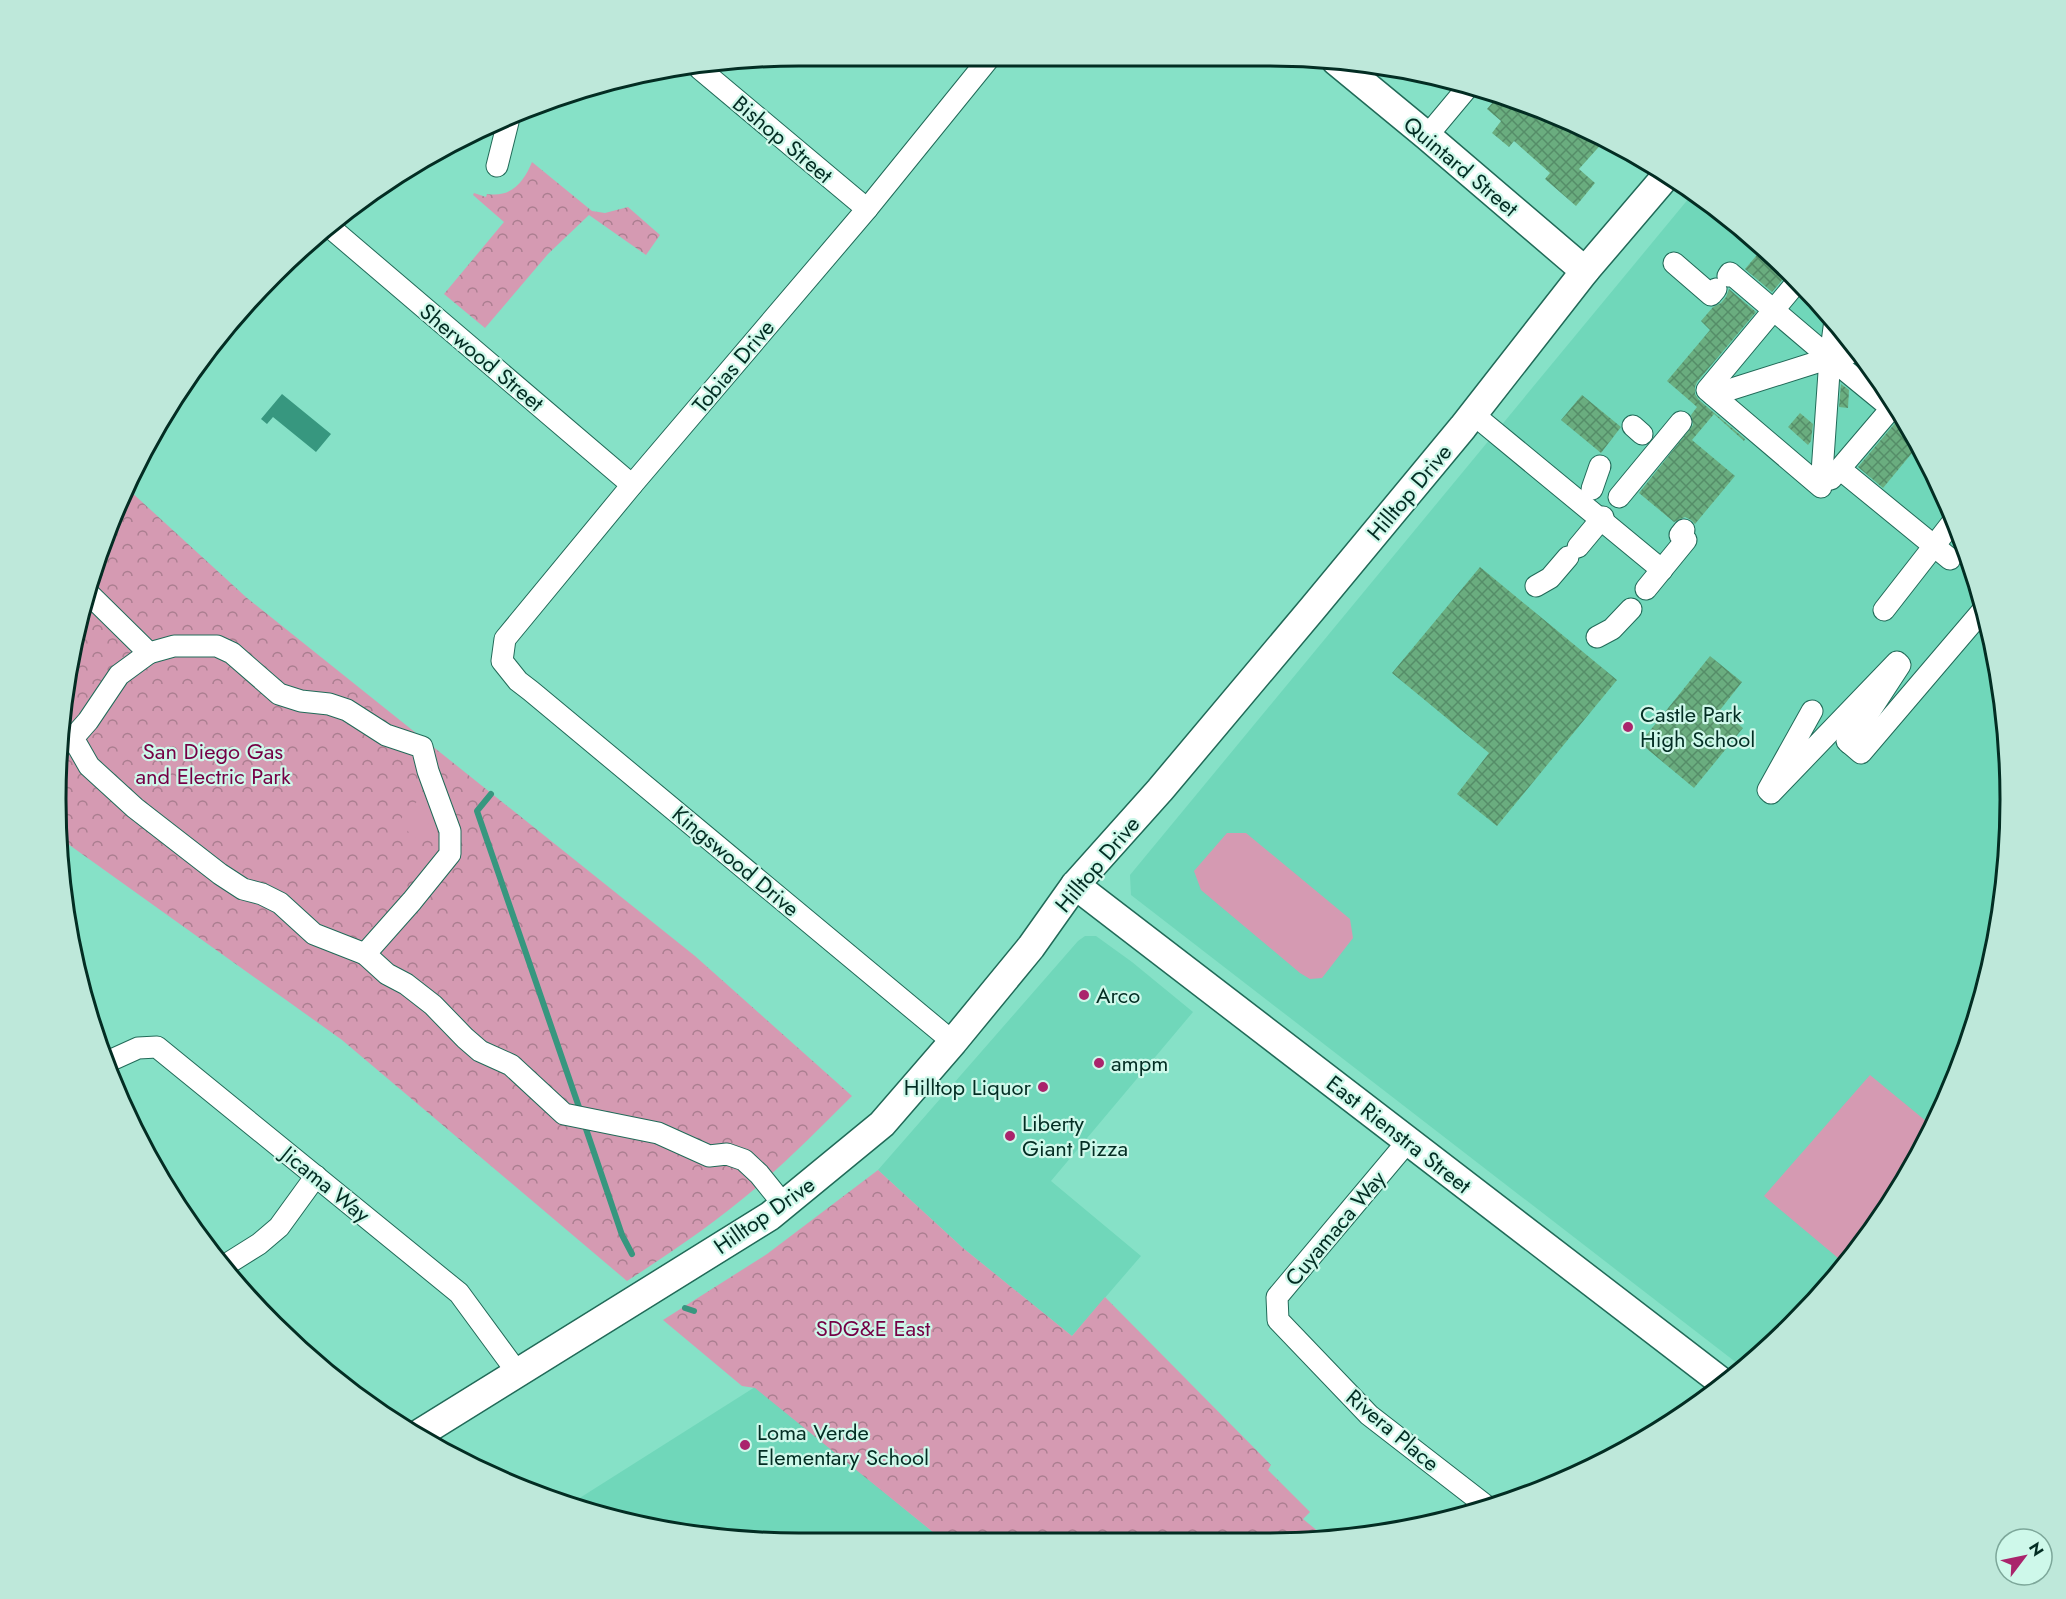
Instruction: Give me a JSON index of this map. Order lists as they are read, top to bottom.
{
  "streets": {
    "main road": ["Quintard Street", "Hilltop Drive", "East Rienstra Street"],
    "street": [
      "Bishop Street",
      "Sherwood Street",
      "Tobias Drive",
      "Kingswood Drive",
      "Jicama Way",
      "Cuyamaca Way",
      "Rivera Place"
    ]
  },
  "crossings": [
    ["Bishop Street", "Tobias Drive"],
    ["Quintard Street", "Hilltop Drive"],
    ["Sherwood Street", "Tobias Drive"],
    ["Tobias Drive", "Kingswood Drive"],
    ["Hilltop Drive", "Kingswood Drive"],
    ["Hilltop Drive", "East Rienstra Street"],
    ["Hilltop Drive", "Jicama Way"],
    ["East Rienstra Street", "Cuyamaca Way"],
    ["Cuyamaca Way", "Rivera Place"]
  ],
  "parks": ["San Diego Gas and Electric Park", "SDG&E East"],
  "places": [
    "Castle Park High School",
    "Arco",
    "ampm",
    "Hilltop Liquor",
    "Liberty Giant Pizza",
    "Loma Verde Elementary School"
  ],
  "north": "top right"
}
